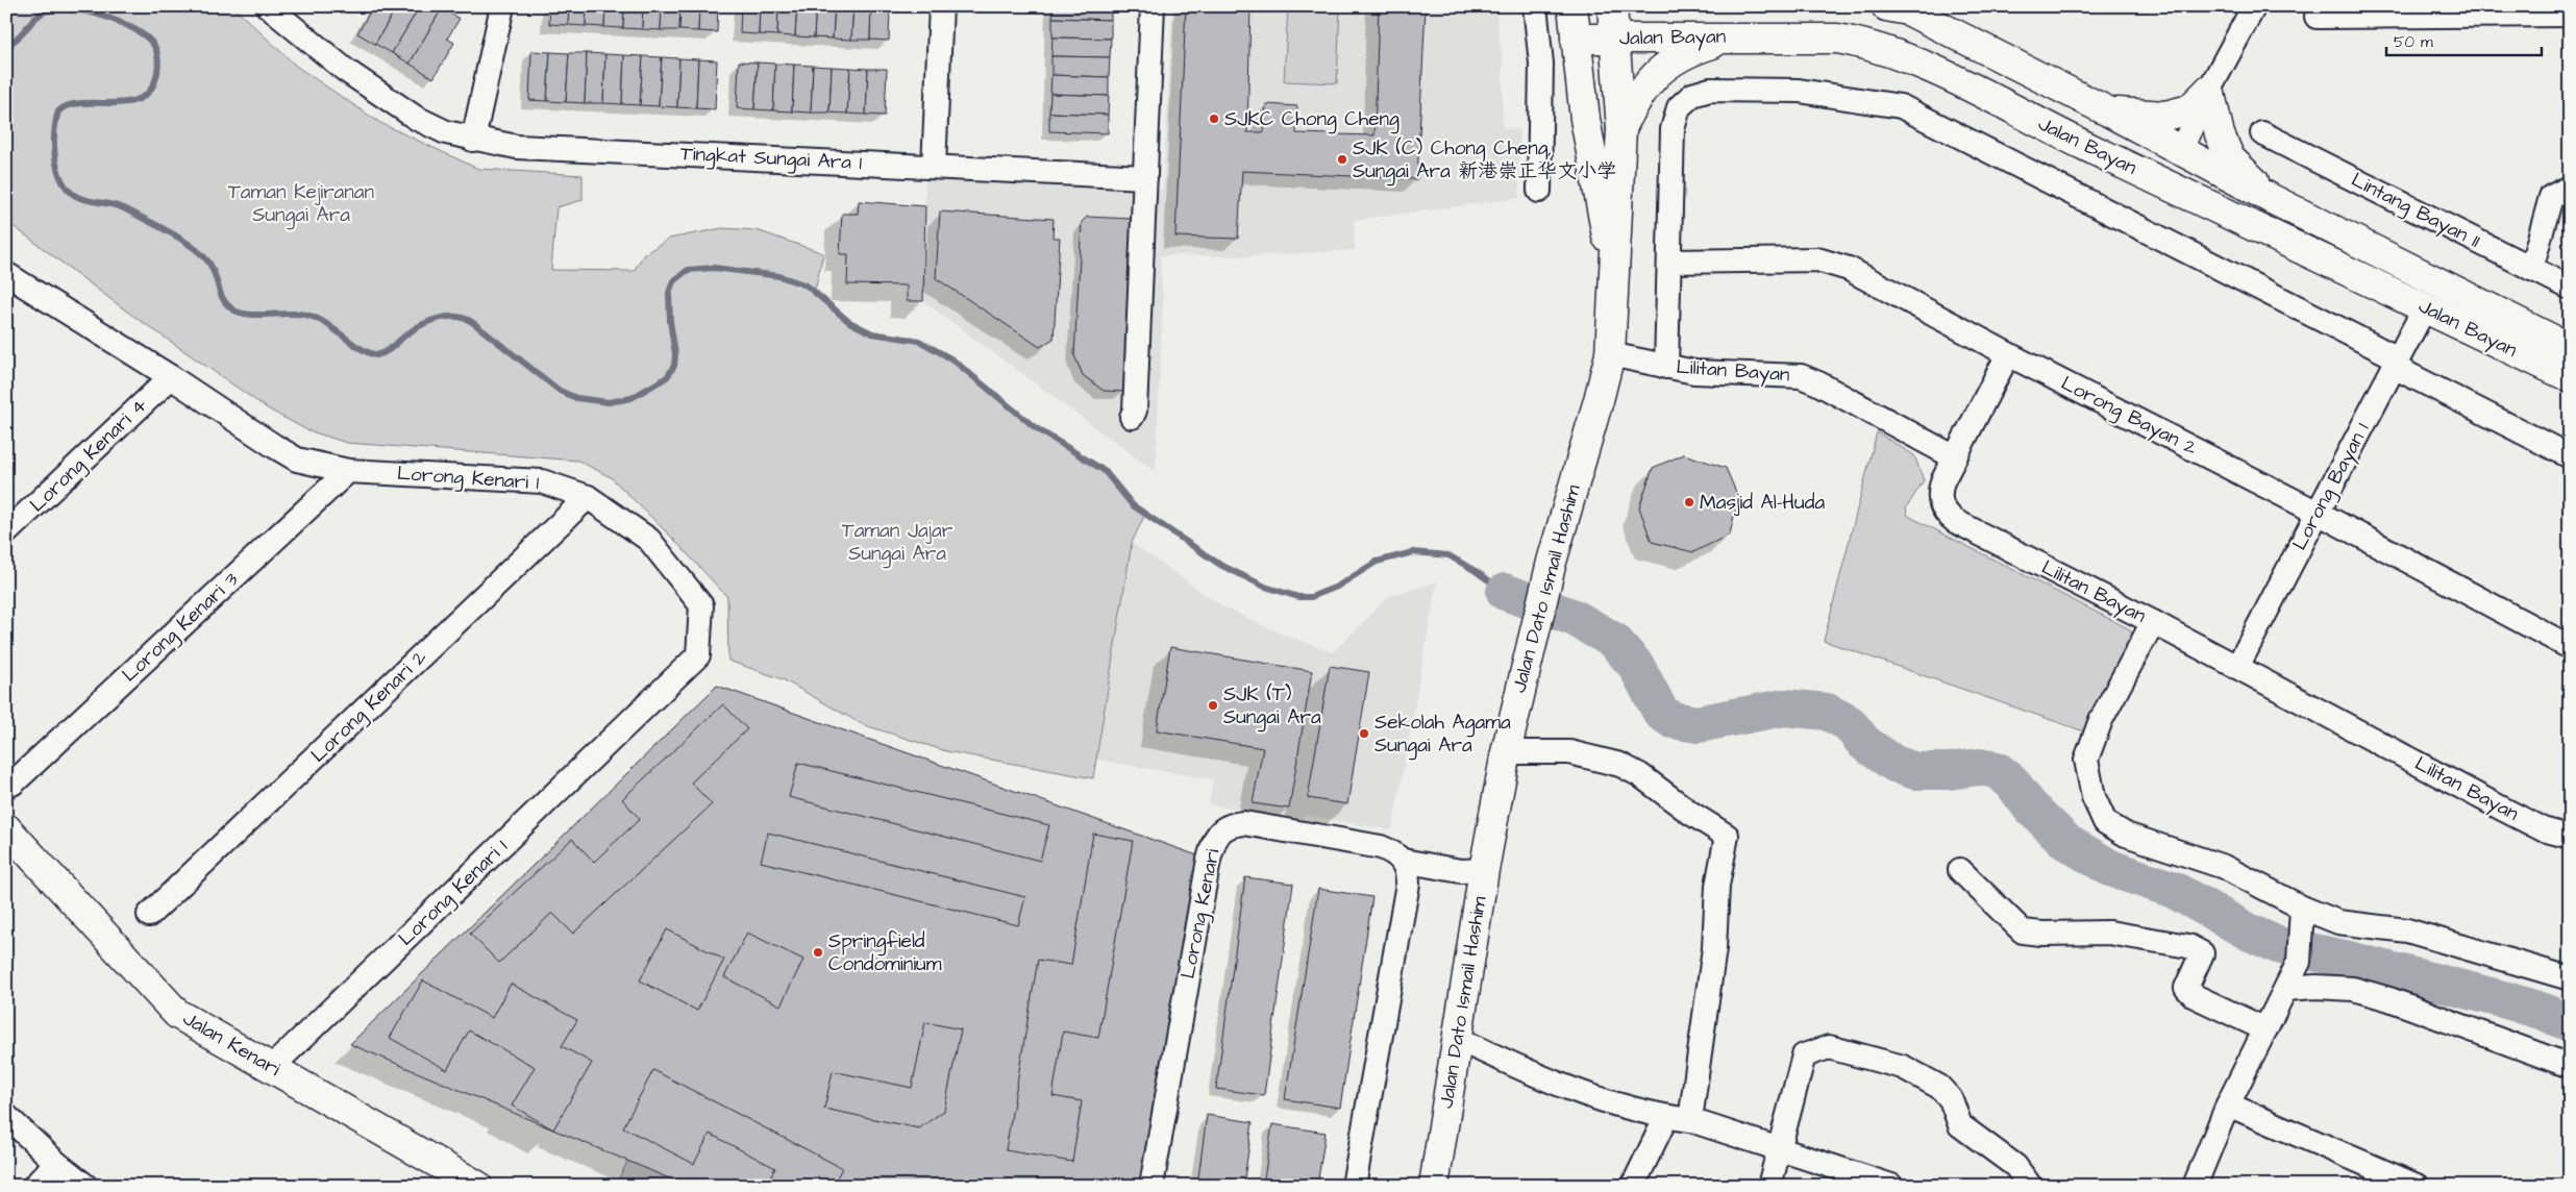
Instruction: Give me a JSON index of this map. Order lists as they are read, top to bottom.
{
  "streets": {
    "main road": ["Jalan Bayan", "Jalan Dato Ismail Hashim", "Jalan Kenari"],
    "street": [
      "Tingkat Sungai Ara 1",
      "Lintang Bayan 11",
      "Lilitan Bayan",
      "Lorong Bayan 2",
      "Lorong Kenari 4",
      "Lorong Kenari 1",
      "Lorong Bayan 1",
      "Lorong Kenari 3",
      "Lorong Kenari 2",
      "Lorong Kenari"
    ]
  },
  "crossings": [
    ["Jalan Bayan", "Lorong Bayan 1"],
    ["Jalan Bayan", "Jalan Dato Ismail Hashim"],
    ["Lilitan Bayan", "Lorong Bayan 2"],
    ["Lilitan Bayan", "Lorong Bayan 1"],
    ["Lilitan Bayan", "Jalan Dato Ismail Hashim"],
    ["Lorong Bayan 2", "Lorong Bayan 1"],
    ["Lorong Kenari 4", "Lorong Kenari 1"],
    ["Lorong Kenari 1", "Lorong Kenari 3"],
    ["Lorong Kenari 1", "Lorong Kenari 2"],
    ["Lorong Kenari 1", "Jalan Kenari"],
    ["Jalan Dato Ismail Hashim", "Lorong Kenari"]
  ],
  "parks": ["Taman Kejiranan Sungai Ara", "Taman Jajar Sungai Ara"],
  "places": [
    "SJKC Chong Cheng",
    "SJK (C) Chong Cheng, Sungai Ara 新港崇正华文小学",
    "Masjid Al-Huda",
    "SJK (T) Sungai Ara",
    "Sekolah Agama Sungai Ara",
    "Springfield Condominium"
  ],
  "scale_bar": "50 m"
}
